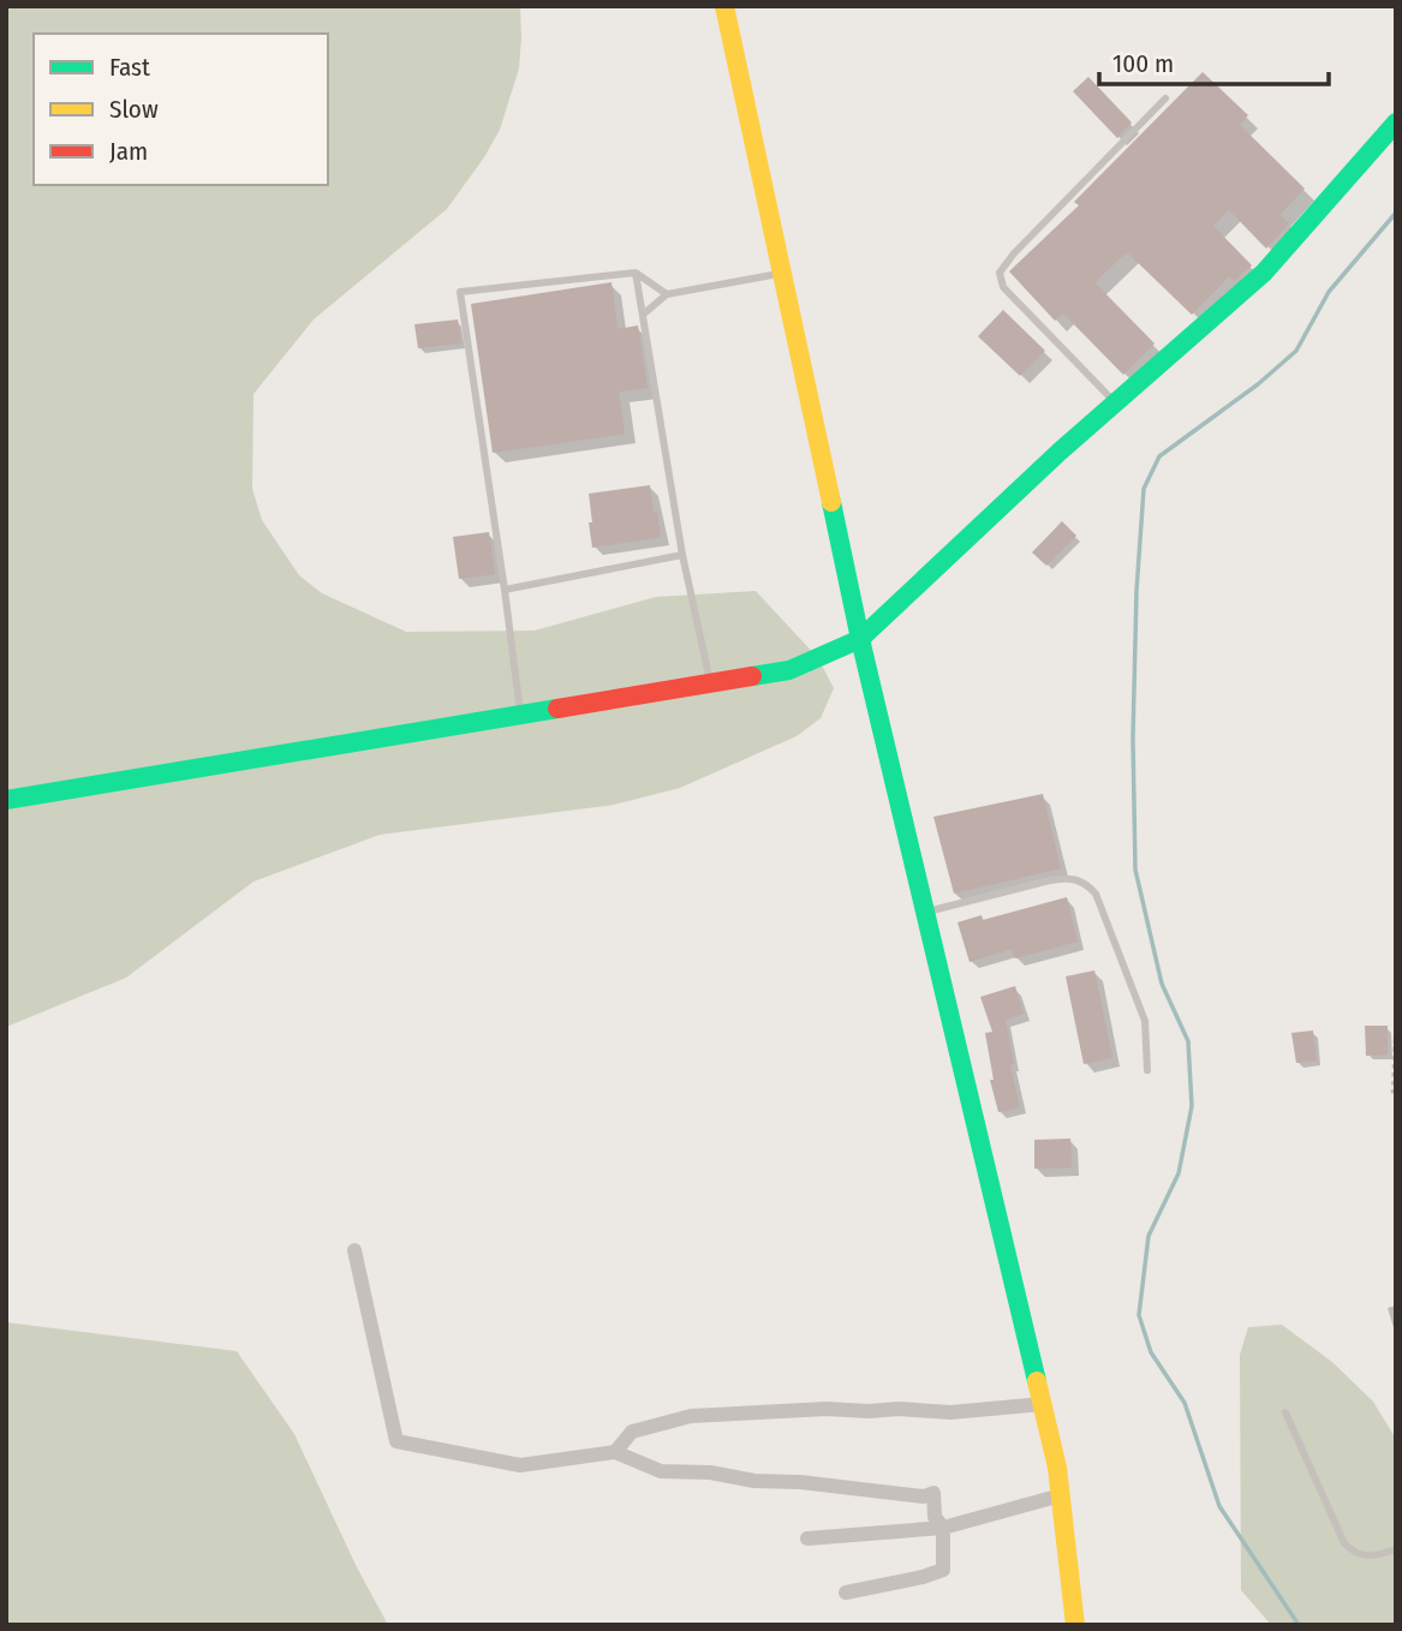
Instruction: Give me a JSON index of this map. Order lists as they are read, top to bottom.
{
  "legend": ["Fast", "Slow", "Jam"],
  "scale_bar": "100 m"
}
